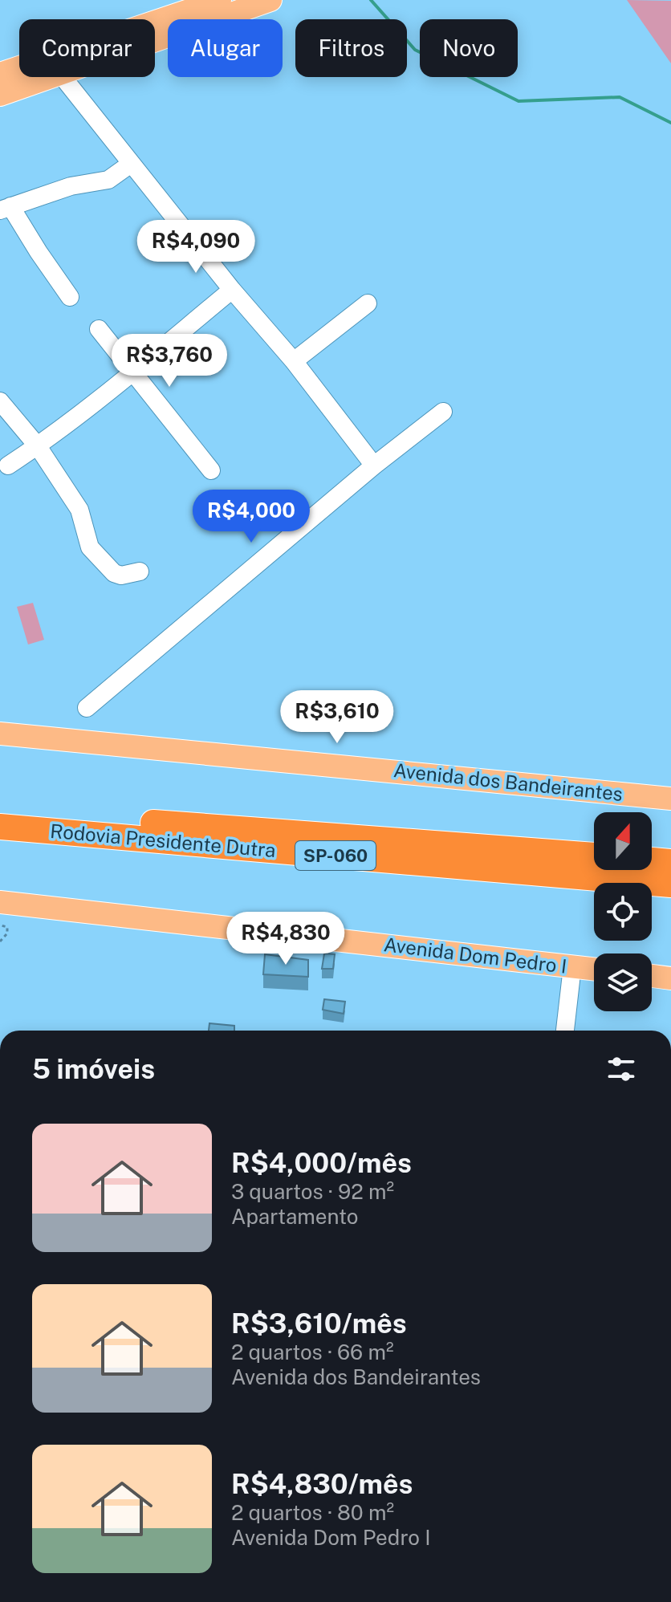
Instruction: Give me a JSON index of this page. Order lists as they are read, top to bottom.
{
  "streets": {
    "highway": ["Rodovia Presidente Dutra", "SP-060"],
    "main road": ["Avenida dos Bandeirantes", "Avenida Dom Pedro I"]
  },
  "north": "top",
  "page": {
    "chip": [
      "Comprar",
      "Alugar",
      "Filtros",
      "Novo"
    ],
    "price": [
      "R$4,090",
      "R$3,760",
      "R$4,000",
      "R$3,610",
      "R$4,830"
    ],
    "heading": "5 imóveis",
    "list": [
      {
        "name": "R$4,000/mês",
        "note": "3 quartos · 92 m² · Apartamento"
      },
      {
        "name": "R$3,610/mês",
        "note": "2 quartos · 66 m² · Avenida dos Bandeirantes"
      },
      {
        "name": "R$4,830/mês",
        "note": "2 quartos · 80 m² · Avenida Dom Pedro I"
      }
    ]
  }
}
